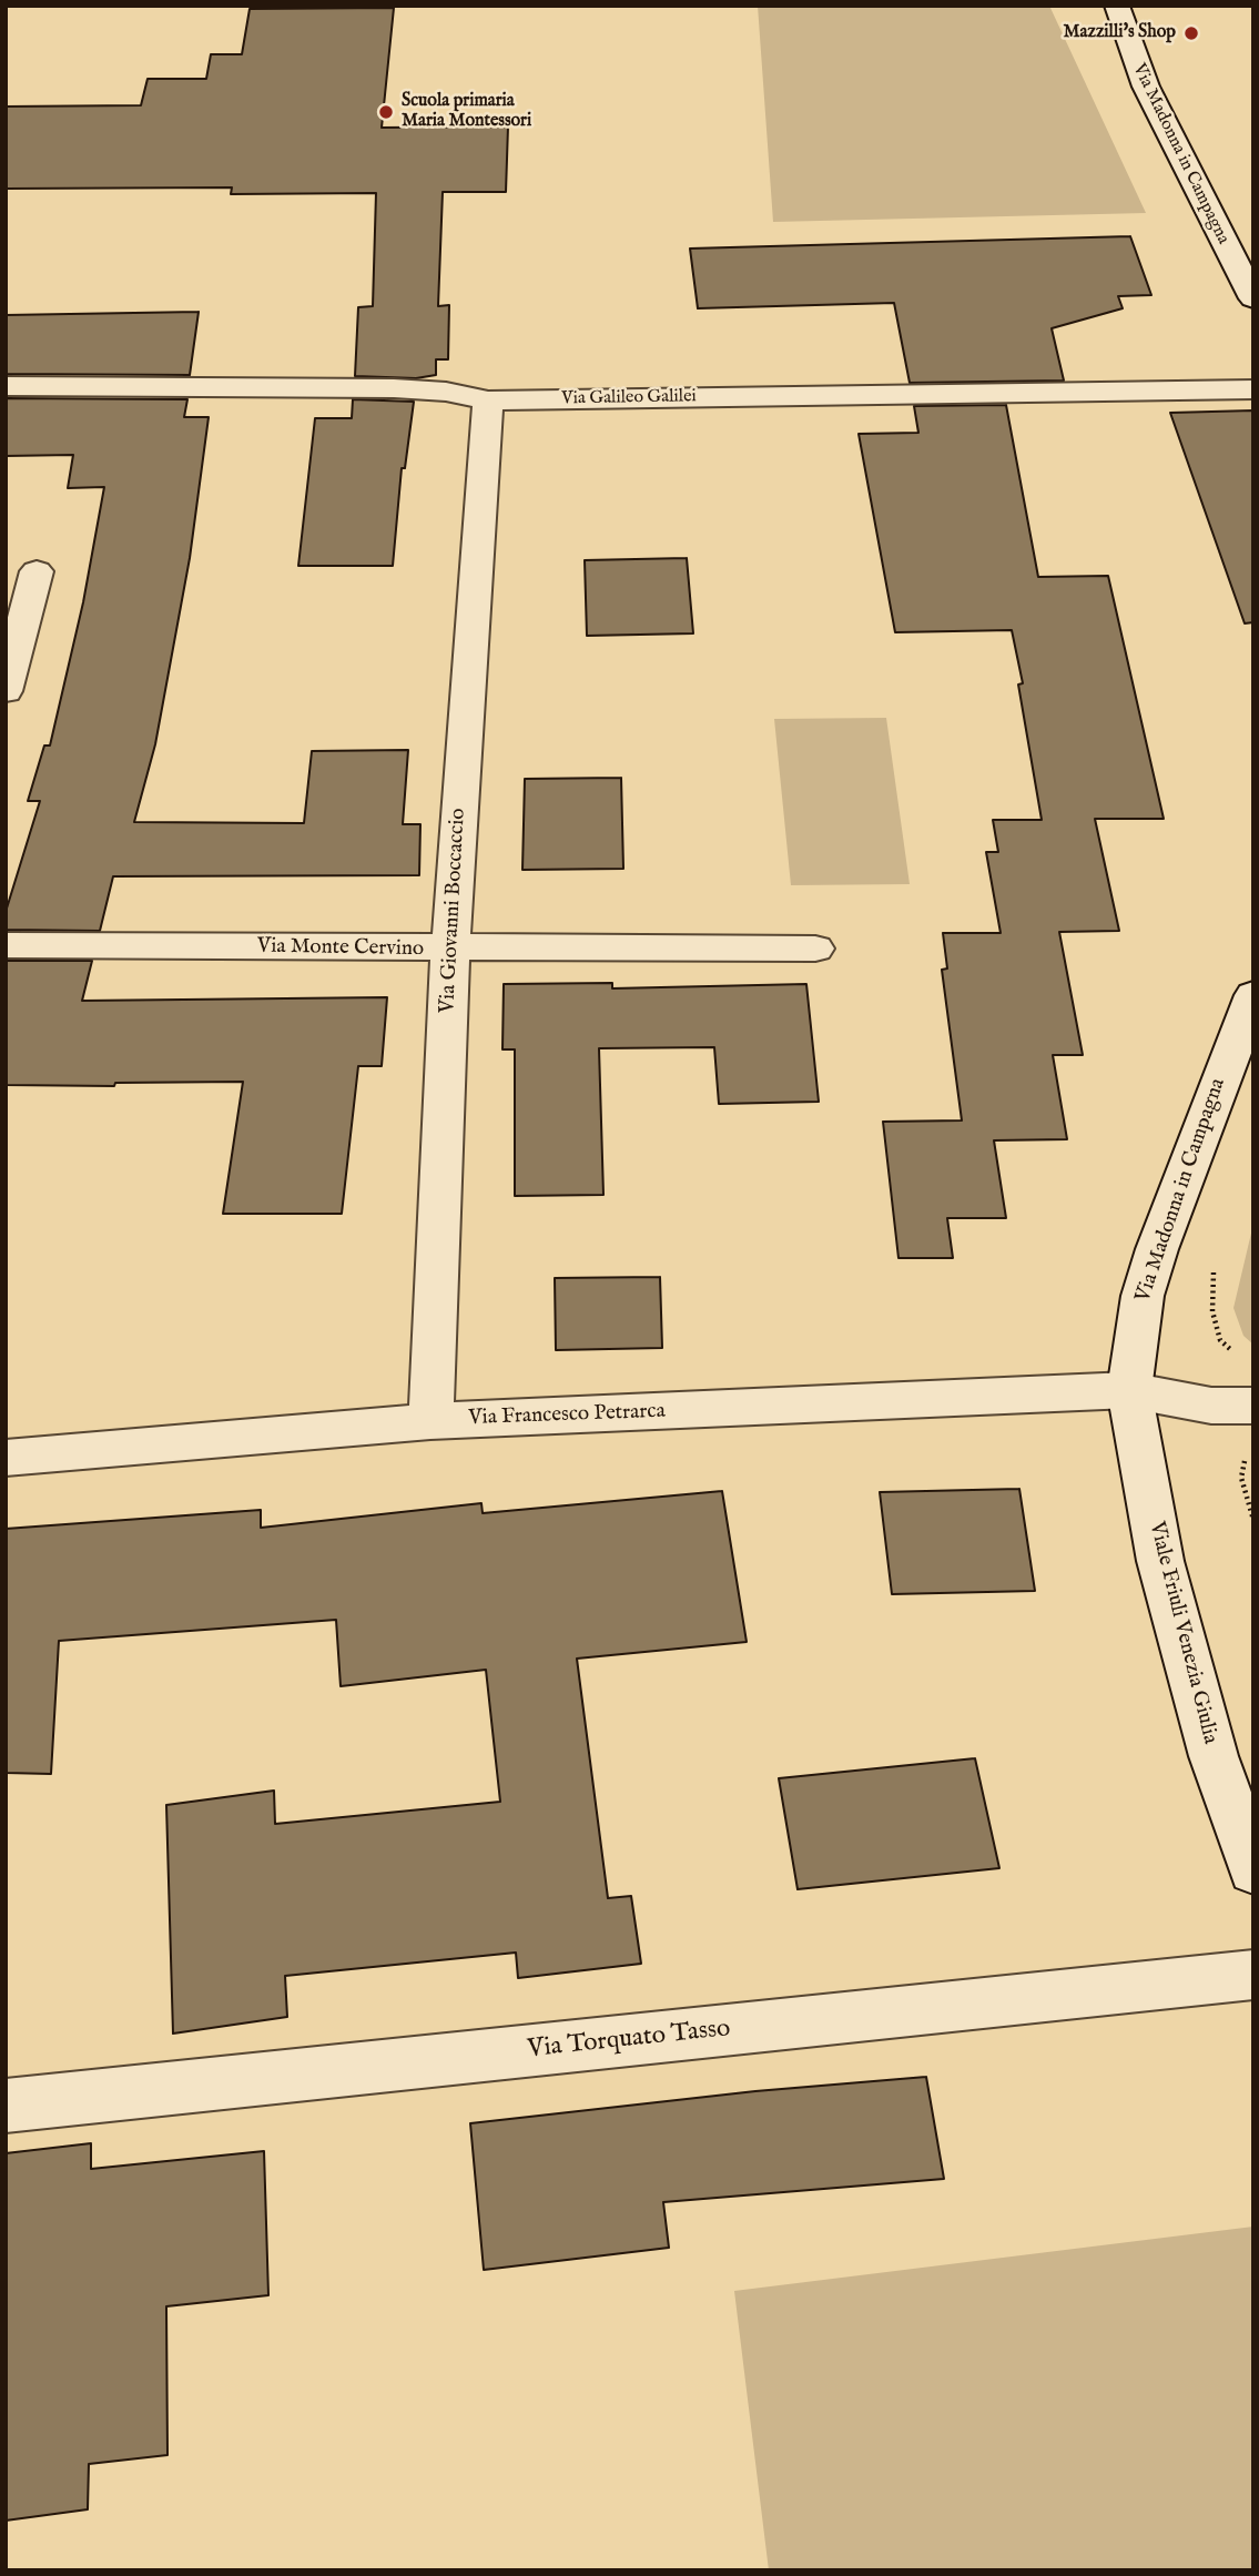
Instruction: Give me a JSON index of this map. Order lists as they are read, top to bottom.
{
  "streets": {
    "street": [
      "Via Madonna in Campagna",
      "Via Galileo Galilei",
      "Via Giovanni Boccaccio",
      "Via Monte Cervino",
      "Via Francesco Petrarca",
      "Viale Friuli Venezia Giulia",
      "Via Torquato Tasso"
    ]
  },
  "crossings": [
    ["Via Madonna in Campagna", "Via Francesco Petrarca"],
    ["Via Madonna in Campagna", "Viale Friuli Venezia Giulia"],
    ["Via Galileo Galilei", "Via Giovanni Boccaccio"],
    ["Via Giovanni Boccaccio", "Via Monte Cervino"],
    ["Via Giovanni Boccaccio", "Via Francesco Petrarca"],
    ["Via Francesco Petrarca", "Viale Friuli Venezia Giulia"]
  ],
  "places": ["Mazzilli's Shop", "Scuola primaria Maria Montessori"]
}
